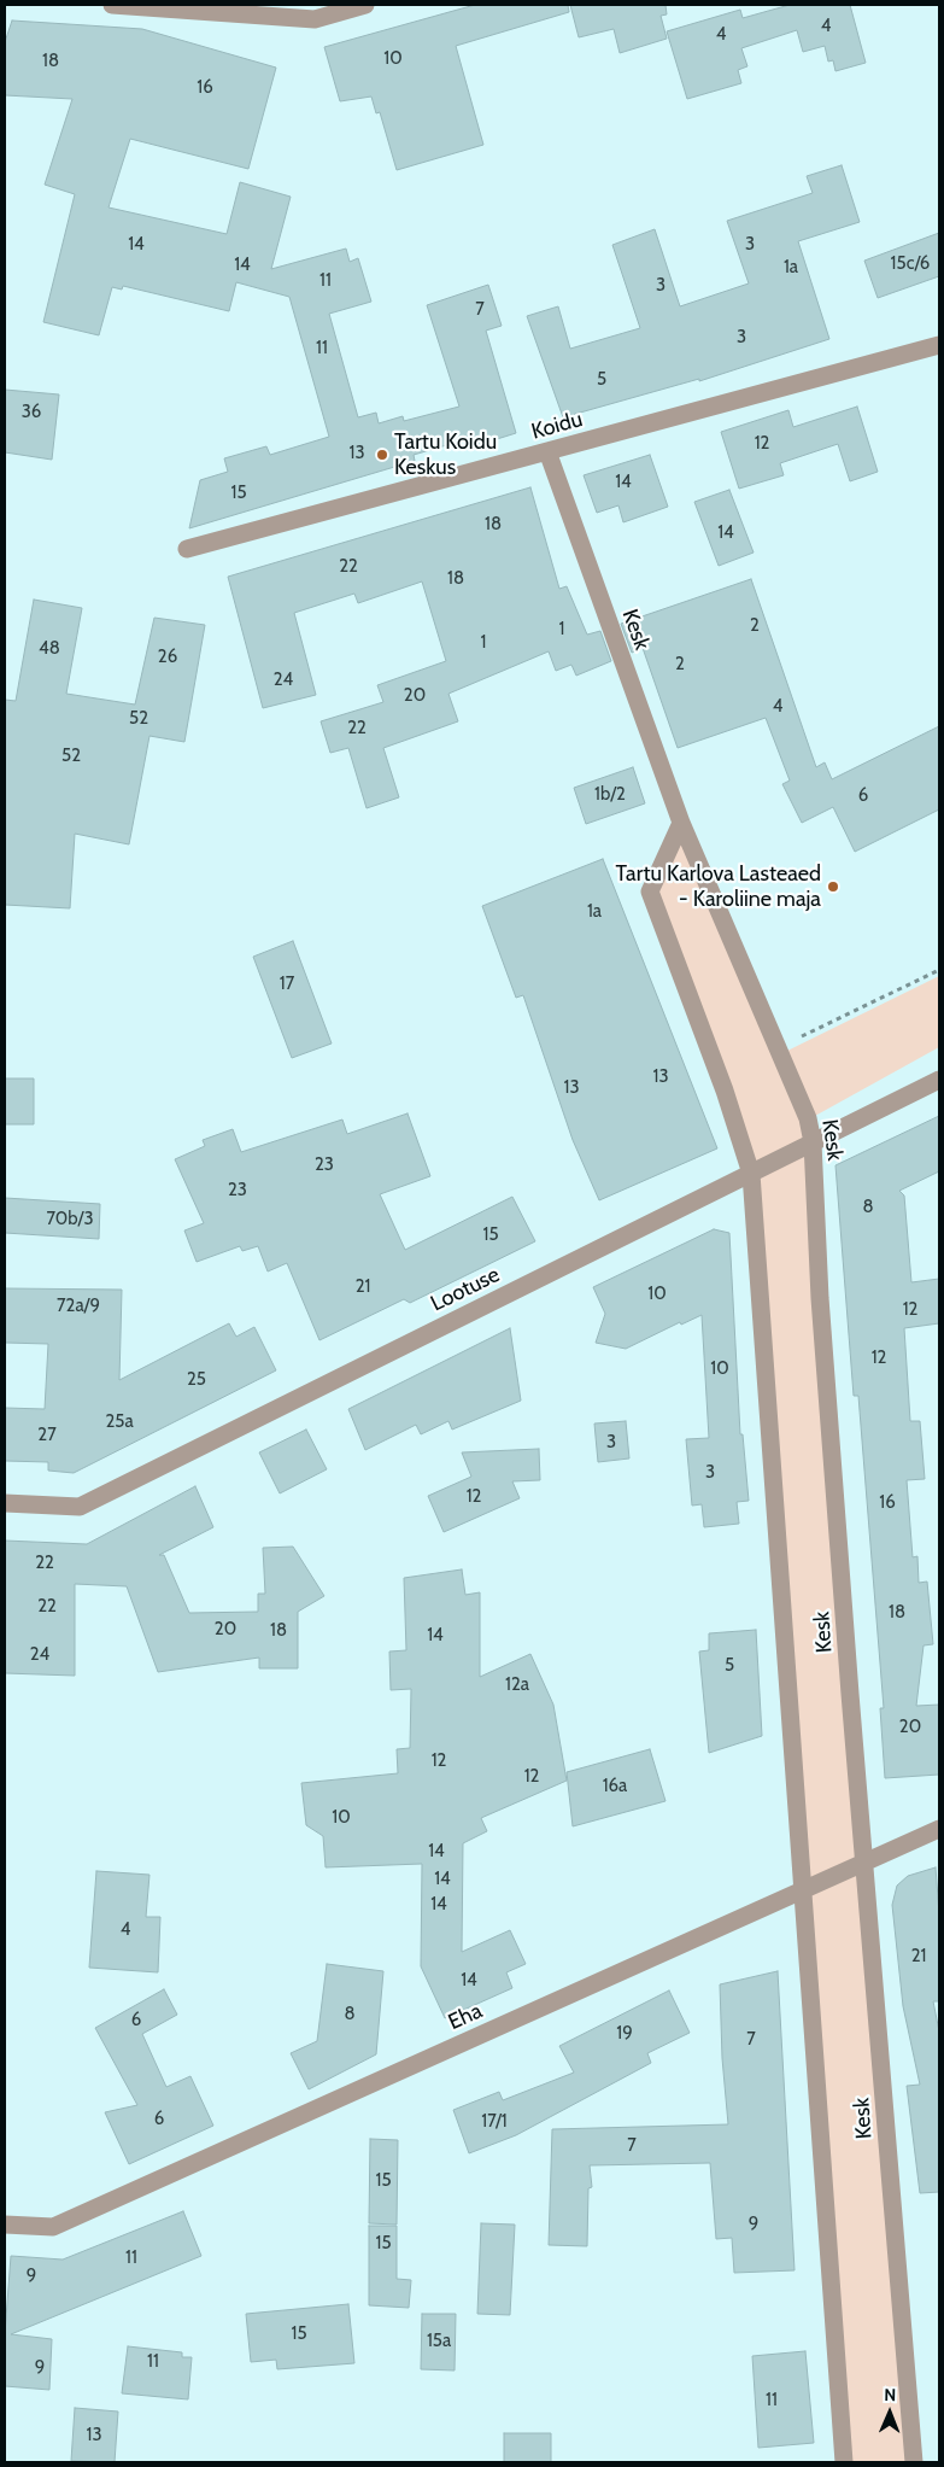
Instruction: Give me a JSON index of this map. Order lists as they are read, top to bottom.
{
  "streets": {
    "street": [
      "Koidu",
      "Kesk",
      "Lootuse",
      "Eha"
    ]
  },
  "crossings": [
    ["Koidu", "Kesk"],
    ["Kesk", "Lootuse"],
    ["Kesk", "Eha"]
  ],
  "places": ["Tartu Koidu Keskus", "Tartu Karlova Lasteaed - Karoliine maja"],
  "house_numbers": [
    "4",
    "4",
    "10",
    "18",
    "16",
    "14",
    "3",
    "15c/6",
    "14",
    "1a",
    "11",
    "3",
    "7",
    "3",
    "11",
    "5",
    "36",
    "12",
    "13",
    "14",
    "15",
    "18",
    "14",
    "22",
    "18",
    "2",
    "1",
    "1",
    "48",
    "26",
    "2",
    "24",
    "20",
    "4",
    "52",
    "22",
    "52",
    "1b/2",
    "6",
    "1a",
    "17",
    "13",
    "13",
    "23",
    "23",
    "8",
    "70b/3",
    "15",
    "21",
    "10",
    "72a/9",
    "12",
    "12",
    "10",
    "25",
    "25a",
    "27",
    "3",
    "3",
    "12",
    "16",
    "22",
    "22",
    "18",
    "20",
    "18",
    "14",
    "24",
    "5",
    "12a",
    "20",
    "12",
    "12",
    "16a",
    "10",
    "14",
    "14",
    "14",
    "4",
    "21",
    "14",
    "8",
    "6",
    "19",
    "7",
    "6",
    "17/1",
    "7",
    "15",
    "9",
    "15",
    "11",
    "9",
    "15",
    "15a",
    "11",
    "9",
    "11",
    "13"
  ],
  "north": "top"
}
